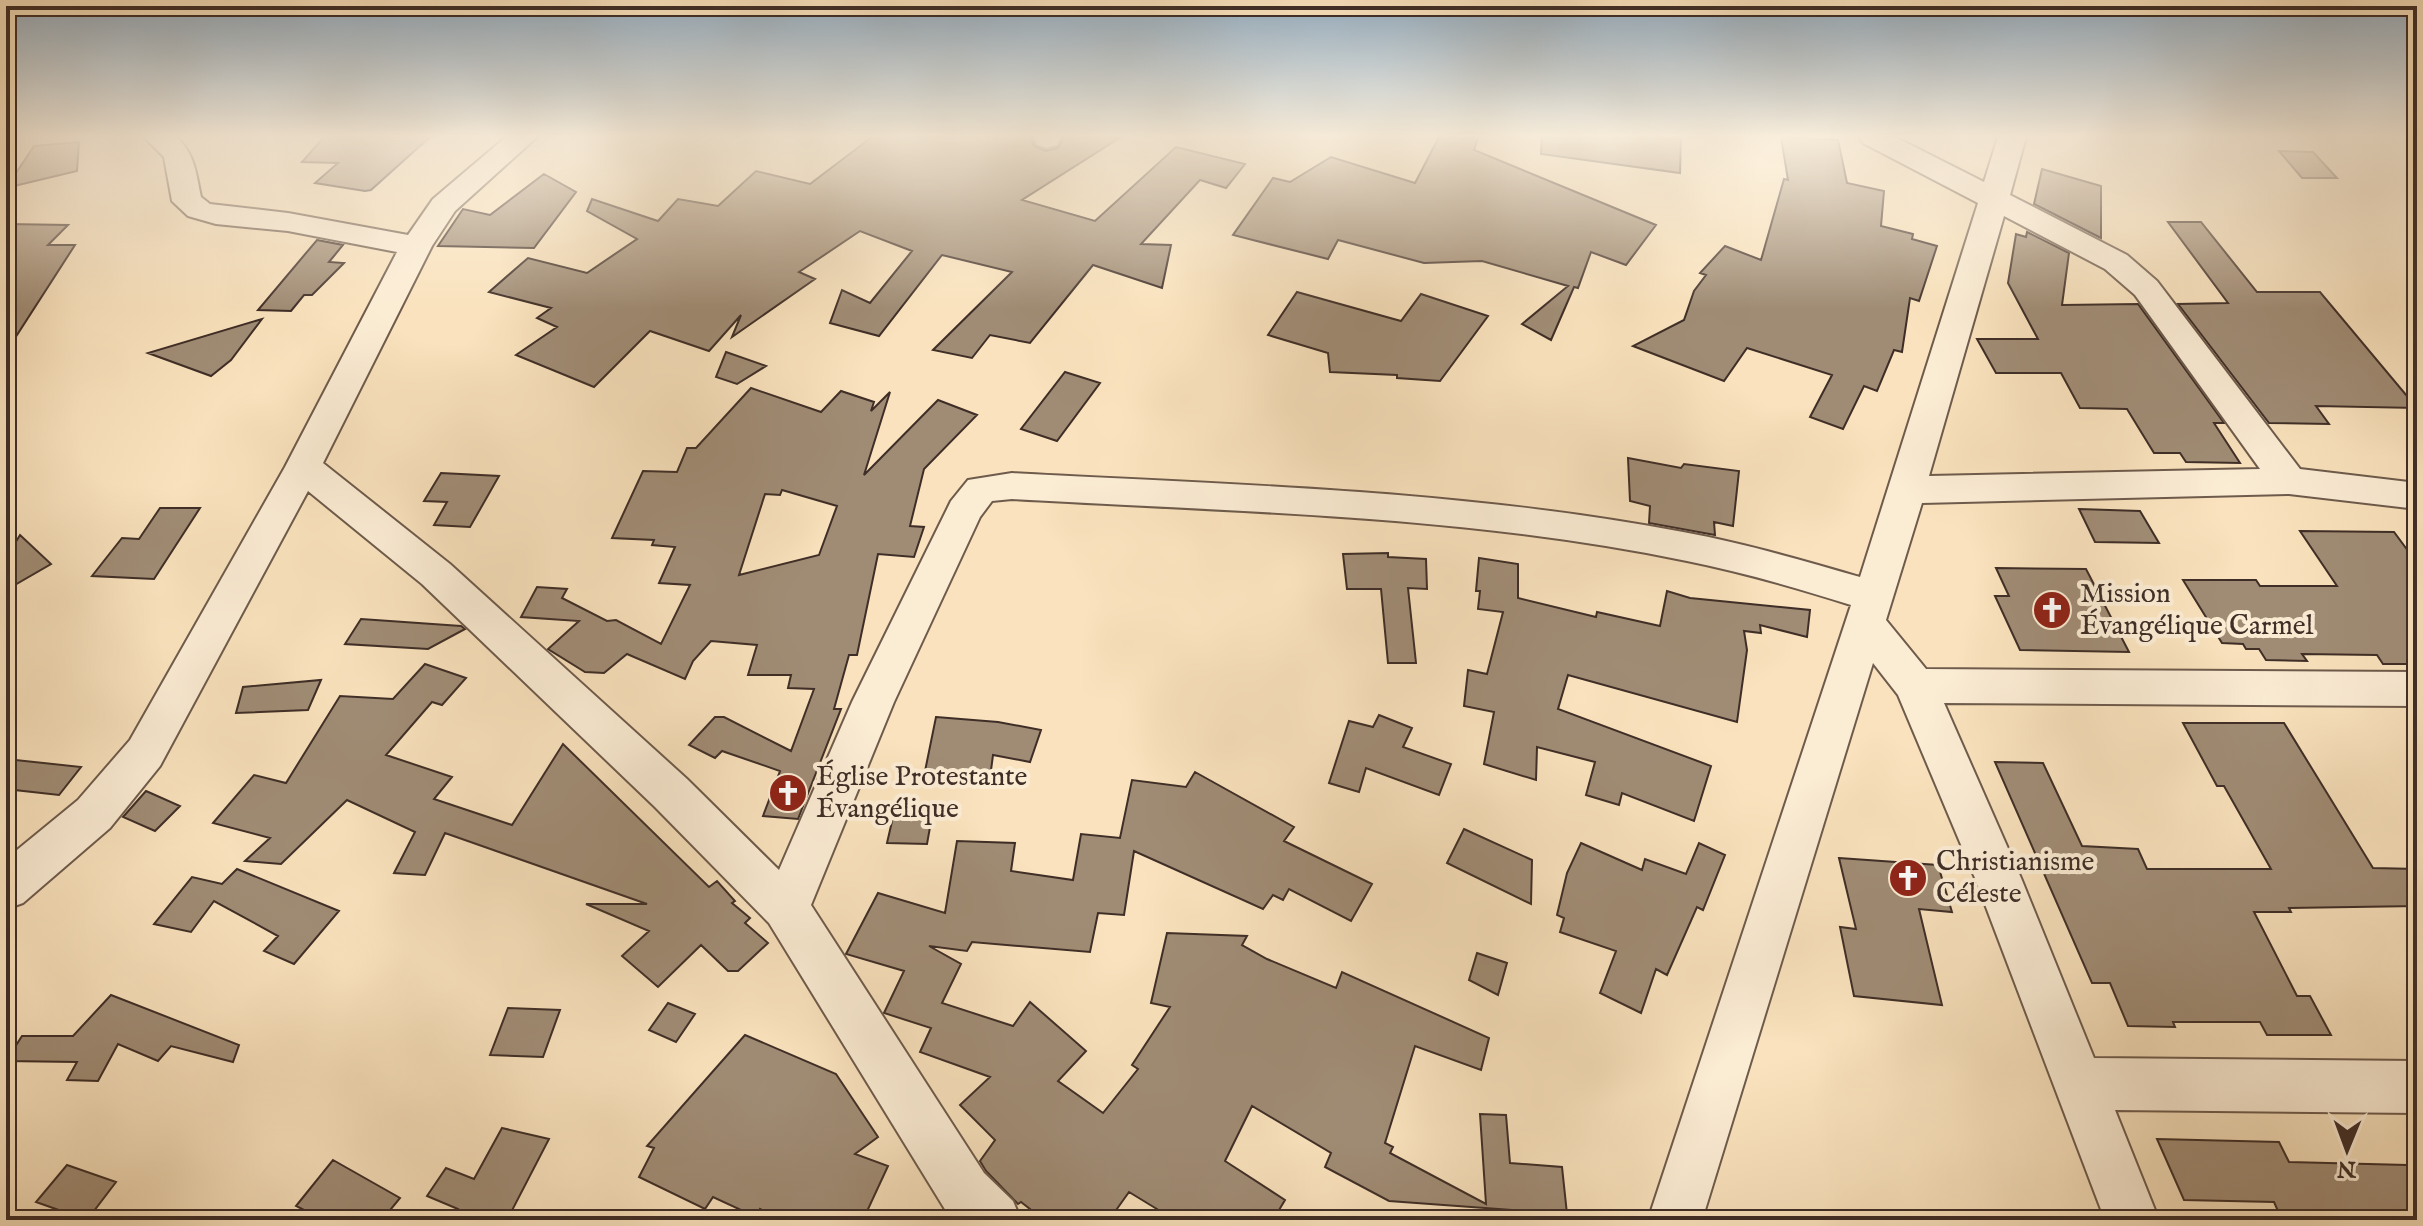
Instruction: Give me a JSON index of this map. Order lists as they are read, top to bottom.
{
  "places": {
    "church": ["Mission Évangélique Carmel", "Église Protestante Évangélique", "Christianisme Céleste"]
  },
  "north": "bottom"
}
